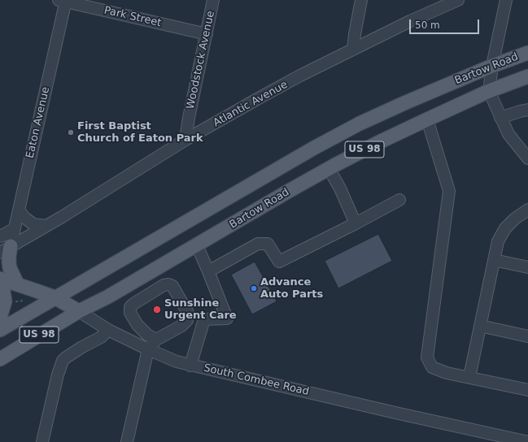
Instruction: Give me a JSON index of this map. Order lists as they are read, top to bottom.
{
  "streets": {
    "main road": ["Bartow Road", "US 98", "South Combee Road"],
    "street": [
      "Park Street",
      "Woodstock Avenue",
      "Atlantic Avenue",
      "Eaton Avenue"
    ]
  },
  "crossings": [
    ["Park Street", "Woodstock Avenue"],
    ["Park Street", "Eaton Avenue"],
    ["Woodstock Avenue", "Atlantic Avenue"],
    ["Bartow Road", "South Combee Road"],
    ["Atlantic Avenue", "Eaton Avenue"]
  ],
  "places": ["First Baptist Church of Eaton Park", "Advance Auto Parts", "Sunshine Urgent Care"],
  "scale_bar": "50 m"
}
